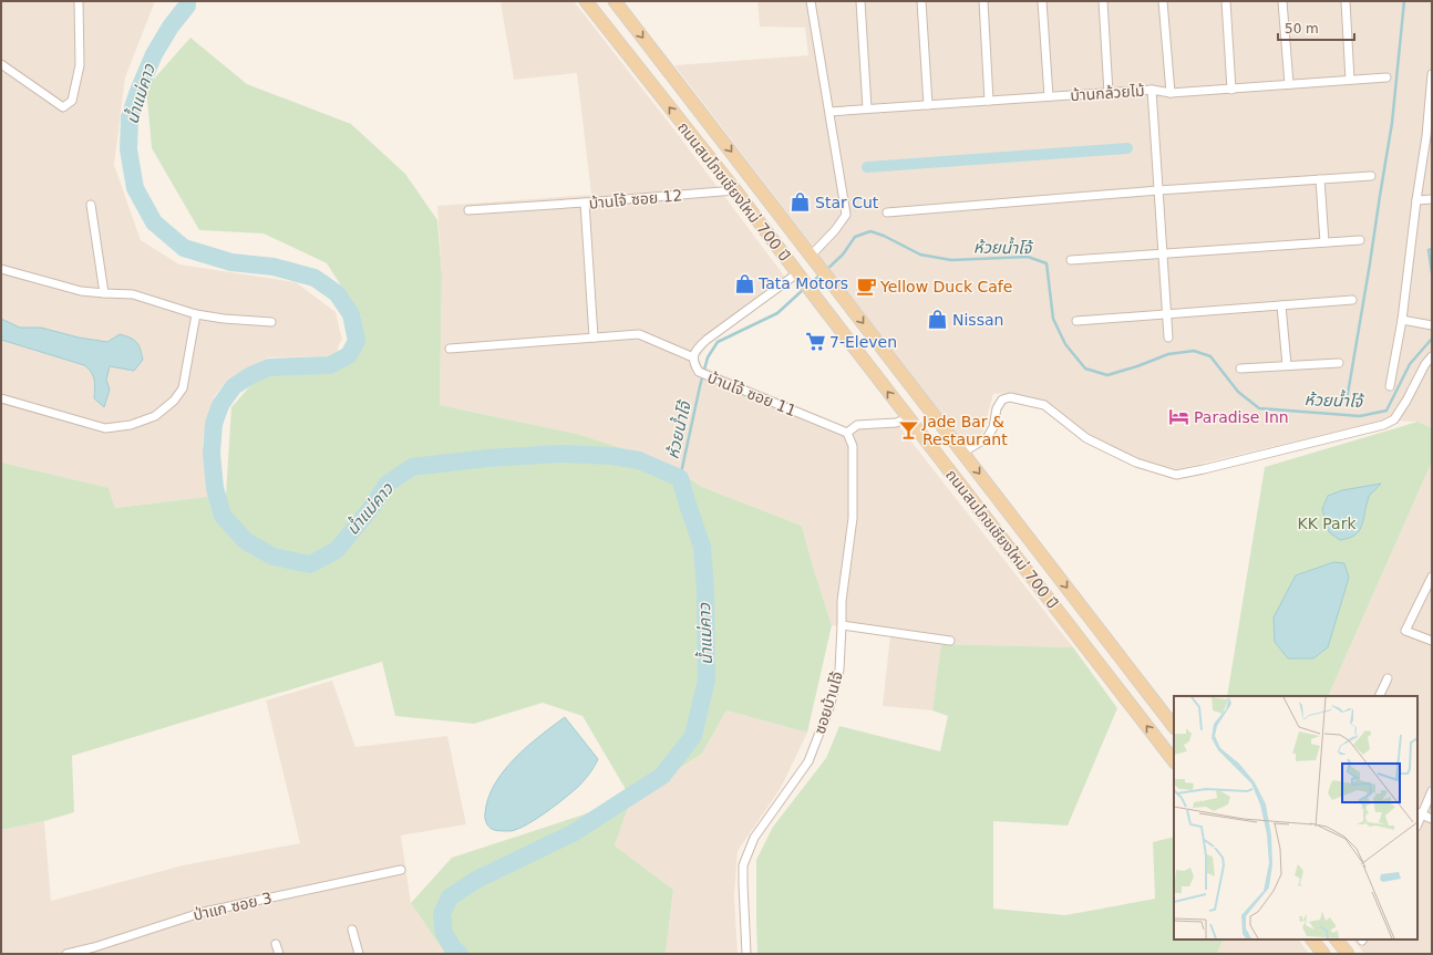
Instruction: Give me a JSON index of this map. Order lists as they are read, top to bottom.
{
  "streets": {
    "main road": ["ถนนสมโภชเชียงใหม่ 700 ปี"],
    "street": [
      "บ้านกล้วยไม้",
      "บ้านโจ้ ซอย 12",
      "บ้านโจ้ ซอย 11",
      "ซอยบ้านโจ้",
      "ป่าแก ซอย 3"
    ]
  },
  "crossings": [
    ["ถนนสมโภชเชียงใหม่ 700 ปี", "บ้านโจ้ ซอย 12"],
    ["ถนนสมโภชเชียงใหม่ 700 ปี", "บ้านโจ้ ซอย 11"],
    ["บ้านโจ้ ซอย 11", "ซอยบ้านโจ้"]
  ],
  "water": ["น้ำแม่คาว", "ห้วยน้ำโจ้"],
  "parks": ["KK Park"],
  "places": {
    "shop": ["Star Cut", "Tata Motors", "Nissan"],
    "cafe": ["Yellow Duck Cafe"],
    "supermarket": ["7-Eleven"],
    "hotel": ["Paradise Inn"],
    "bar": ["Jade Bar & Restaurant"]
  },
  "scale_bar": "50 m"
}
